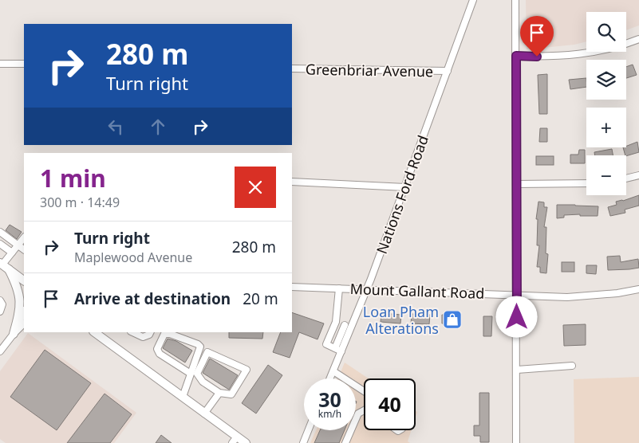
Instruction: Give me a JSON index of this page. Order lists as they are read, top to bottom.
{
  "streets": {
    "street": ["Greenbriar Avenue", "Nations Ford Road", "Mount Gallant Road"]
  },
  "crossings": [
    ["Greenbriar Avenue", "Nations Ford Road"],
    ["Nations Ford Road", "Mount Gallant Road"]
  ],
  "places": {
    "shop": ["Loan Pham Alterations"]
  },
  "page": {
    "map_buttons": ["+", "−"],
    "turn": ["280 m", "Turn right"],
    "heading": ["1 min", "300 m · 14:49"],
    "list": [
      {
        "name": "Turn right",
        "note": "Maplewood Avenue",
        "value": "280 m"
      },
      {
        "name": "Arrive at destination",
        "value": "20 m"
      }
    ],
    "speed": "30 km/h",
    "limit": "40"
  }
}
